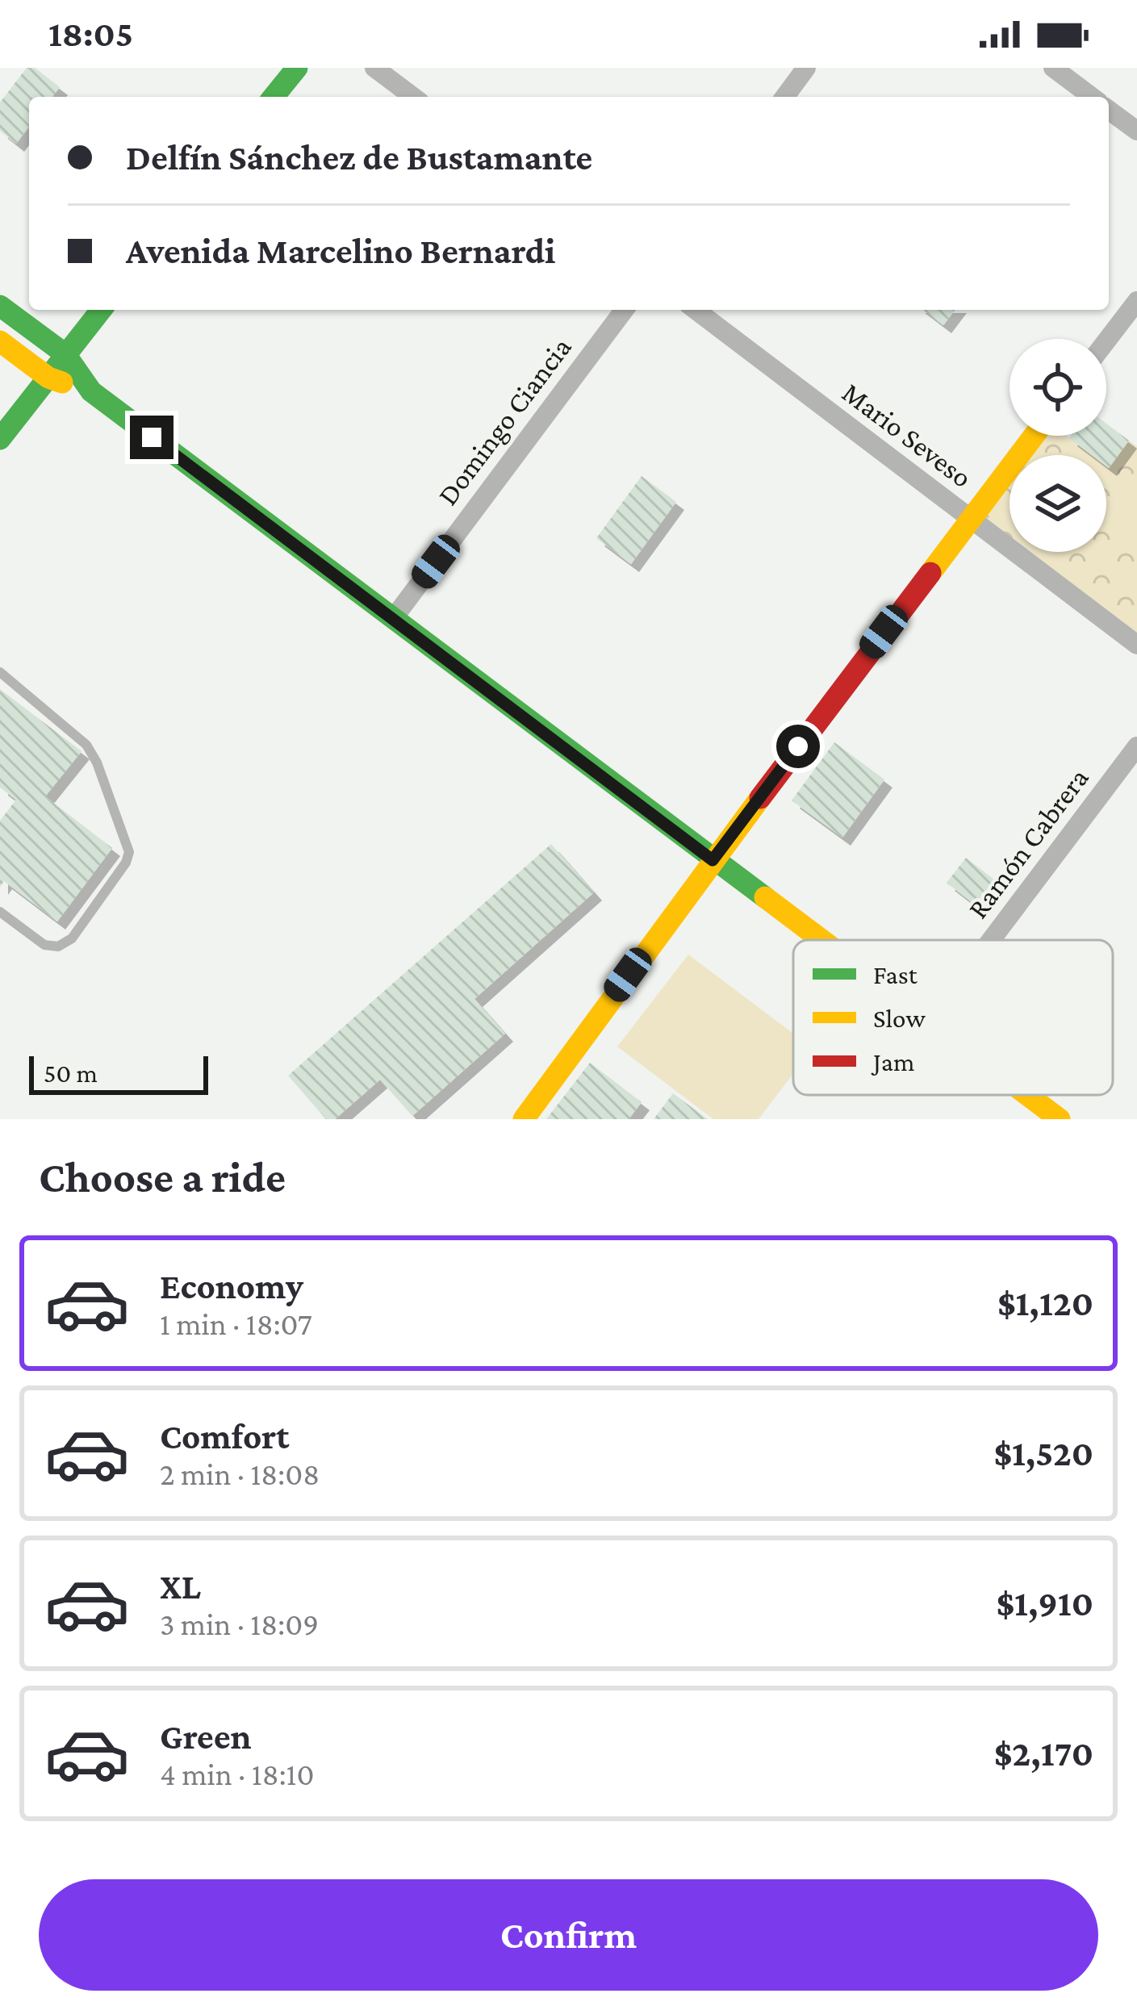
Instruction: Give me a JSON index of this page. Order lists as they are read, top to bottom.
{
  "streets": {
    "street": ["Domingo Ciancia", "Mario Seveso", "Ramón Cabrera"]
  },
  "legend": ["Fast", "Slow", "Jam"],
  "scale_bar": "50 m",
  "page": {
    "status": "18:05",
    "banner": ["Delfín Sánchez de Bustamante", "Avenida Marcelino Bernardi"],
    "scale": "50 m",
    "heading": "Choose a ride",
    "list": [
      {
        "name": "Economy",
        "note": "1 min · 18:07",
        "value": "$1,120"
      },
      {
        "name": "Comfort",
        "note": "2 min · 18:08",
        "value": "$1,520"
      },
      {
        "name": "XL",
        "note": "3 min · 18:09",
        "value": "$1,910"
      },
      {
        "name": "Green",
        "note": "4 min · 18:10",
        "value": "$2,170"
      }
    ],
    "buttons": "Confirm"
  }
}
